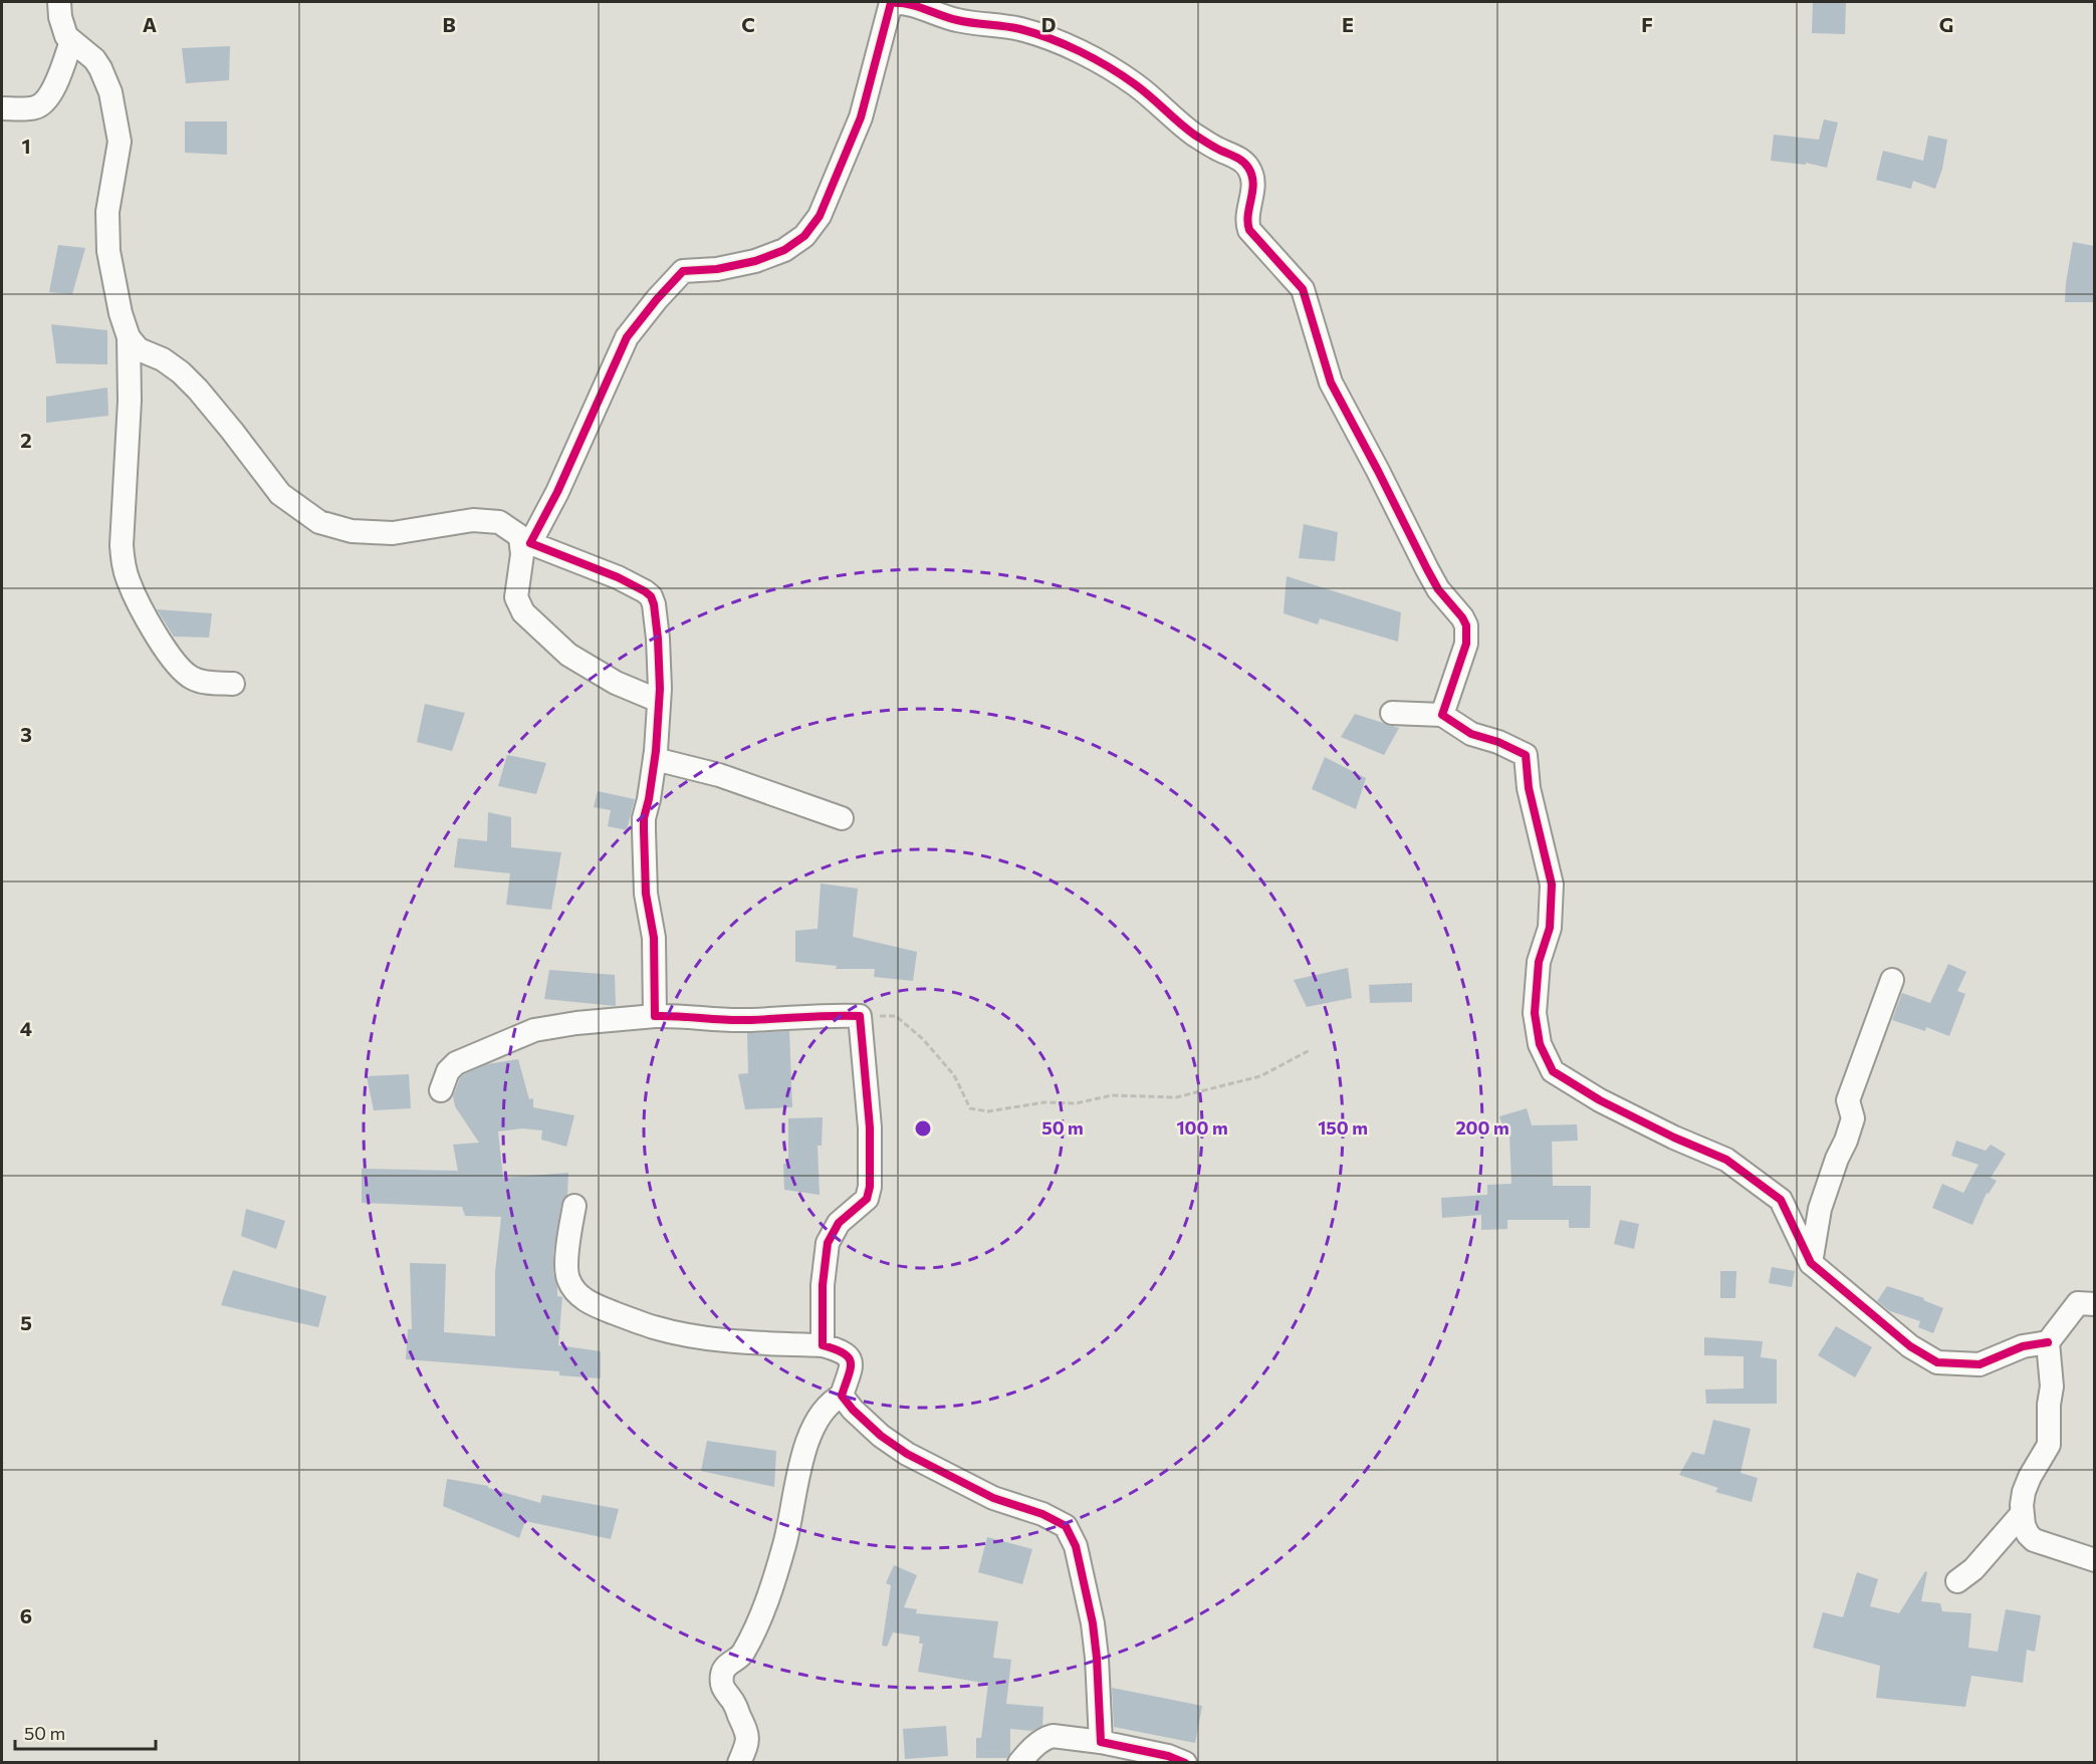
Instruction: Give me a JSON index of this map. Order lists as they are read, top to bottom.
{
  "scale_bar": "50 m",
  "grid": {
    "columns": [
      "A",
      "B",
      "C",
      "D",
      "E",
      "F",
      "G"
    ],
    "rows": [
      "1",
      "2",
      "3",
      "4",
      "5",
      "6"
    ]
  },
  "rings": [
    "50 m",
    "100 m",
    "150 m",
    "200 m"
  ]
}
